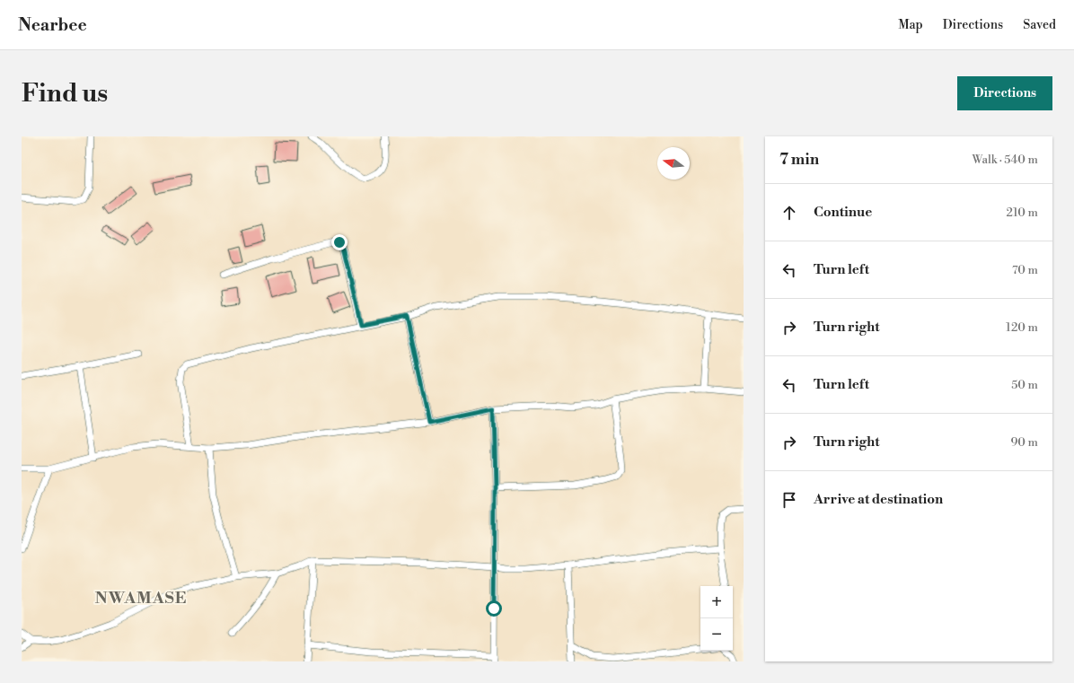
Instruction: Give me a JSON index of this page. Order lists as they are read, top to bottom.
{
  "districts": ["NWAMASE"],
  "north": "left",
  "page": {
    "header": "Nearbee",
    "nav": ["Map", "Directions", "Saved"],
    "buttons": "Directions",
    "title": "Find us",
    "heading": ["7 min", "Walk · 540 m"],
    "list": [
      ["Continue", "210 m"],
      ["Turn left", "70 m"],
      ["Turn right", "120 m"],
      ["Turn left", "50 m"],
      ["Turn right", "90 m"],
      "Arrive at destination"
    ],
    "map_buttons": ["+", "−"]
  }
}
